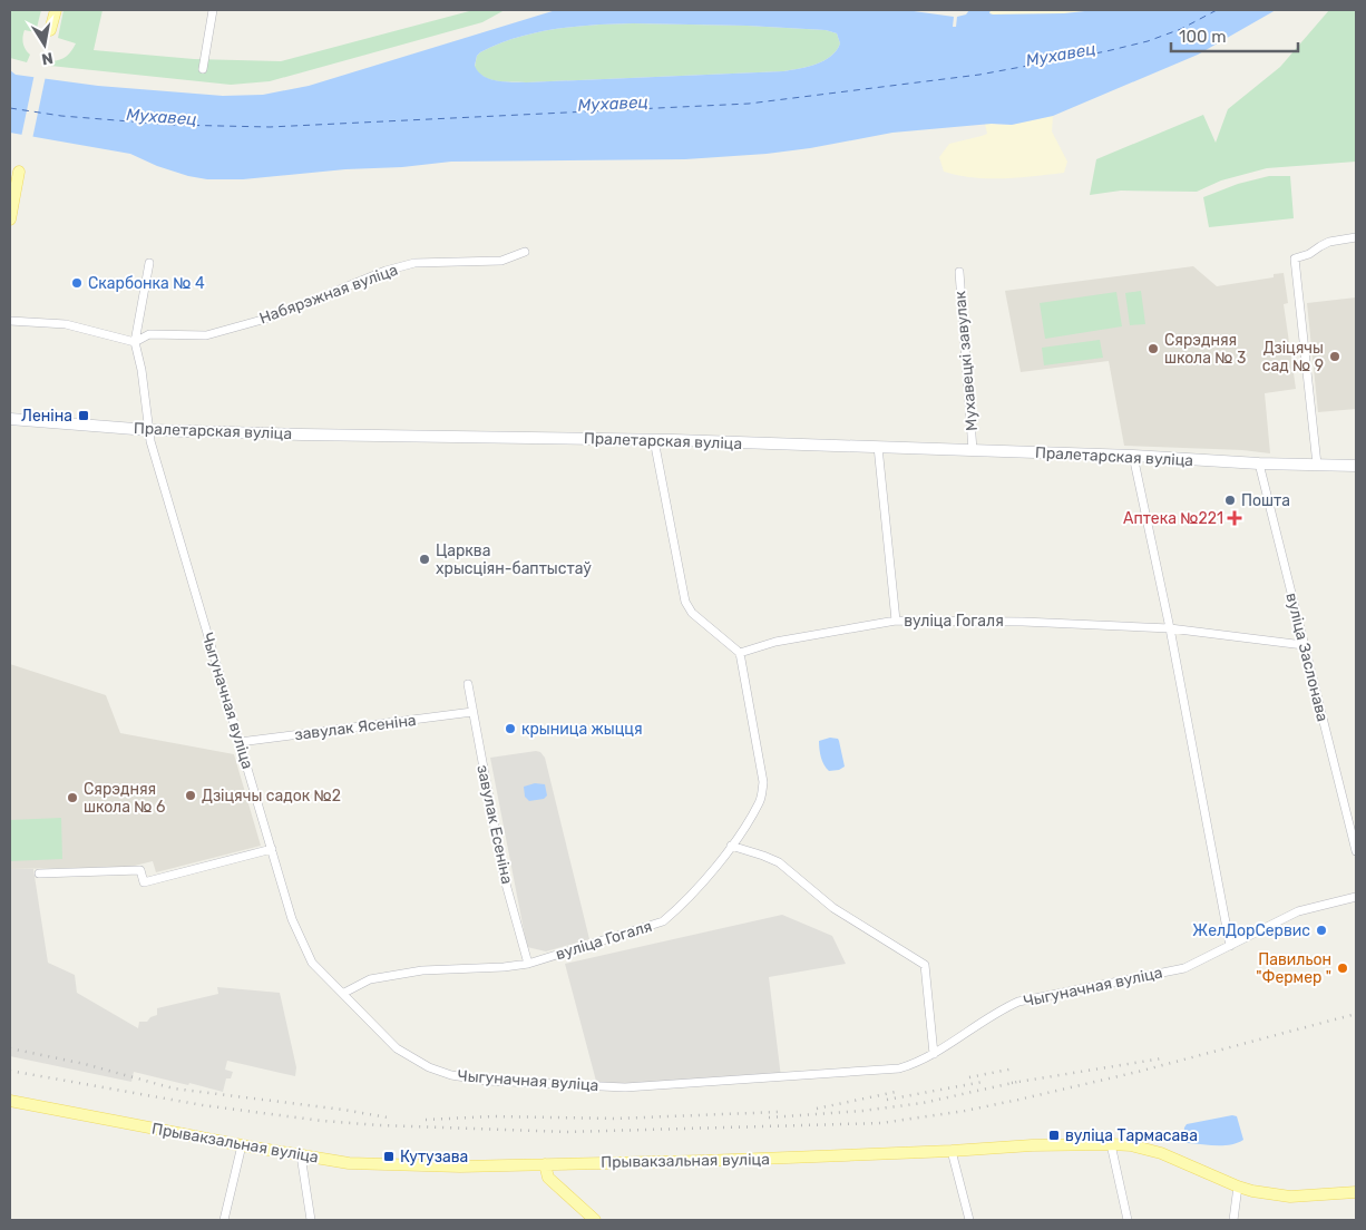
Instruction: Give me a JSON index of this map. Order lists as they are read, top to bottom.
{
  "streets": {
    "main road": ["Пралетарская вуліца", "Прывакзальная вуліца"],
    "street": [
      "Набярэжная вуліца",
      "Мухавецкі завулак",
      "вуліца Гогаля",
      "вуліца Заслонава",
      "Чыгуначная вуліца",
      "завулак Ясеніна",
      "завулак Есеніна"
    ]
  },
  "crossings": [
    ["Набярэжная вуліца", "Чыгуначная вуліца"],
    ["Мухавецкі завулак", "Пралетарская вуліца"],
    ["Пралетарская вуліца", "вуліца Заслонава"],
    ["Пралетарская вуліца", "Чыгуначная вуліца"],
    ["вуліца Гогаля", "вуліца Заслонава"],
    ["вуліца Гогаля", "Чыгуначная вуліца"],
    ["вуліца Гогаля", "завулак Есеніна"],
    ["Чыгуначная вуліца", "завулак Ясеніна"],
    ["завулак Ясеніна", "завулак Есеніна"]
  ],
  "water": ["Мухавец"],
  "places": {
    "other": [
      "Скарбонка № 4",
      "Сярэдняя школа № 3",
      "Дзіцячы сад № 9",
      "Пошта",
      "Царква хрысціян-баптыстаў",
      "крыница жыцця",
      "Дзіцячы садок №2",
      "Сярэдняя школа № 6",
      "ЖелДорСервис",
      "Павильон \"Фермер \""
    ],
    "transit": ["Леніна", "вуліца Тармасава", "Кутузава"],
    "health": ["Аптека №221"]
  },
  "scale_bar": "100 m",
  "north": "bottom"
}
